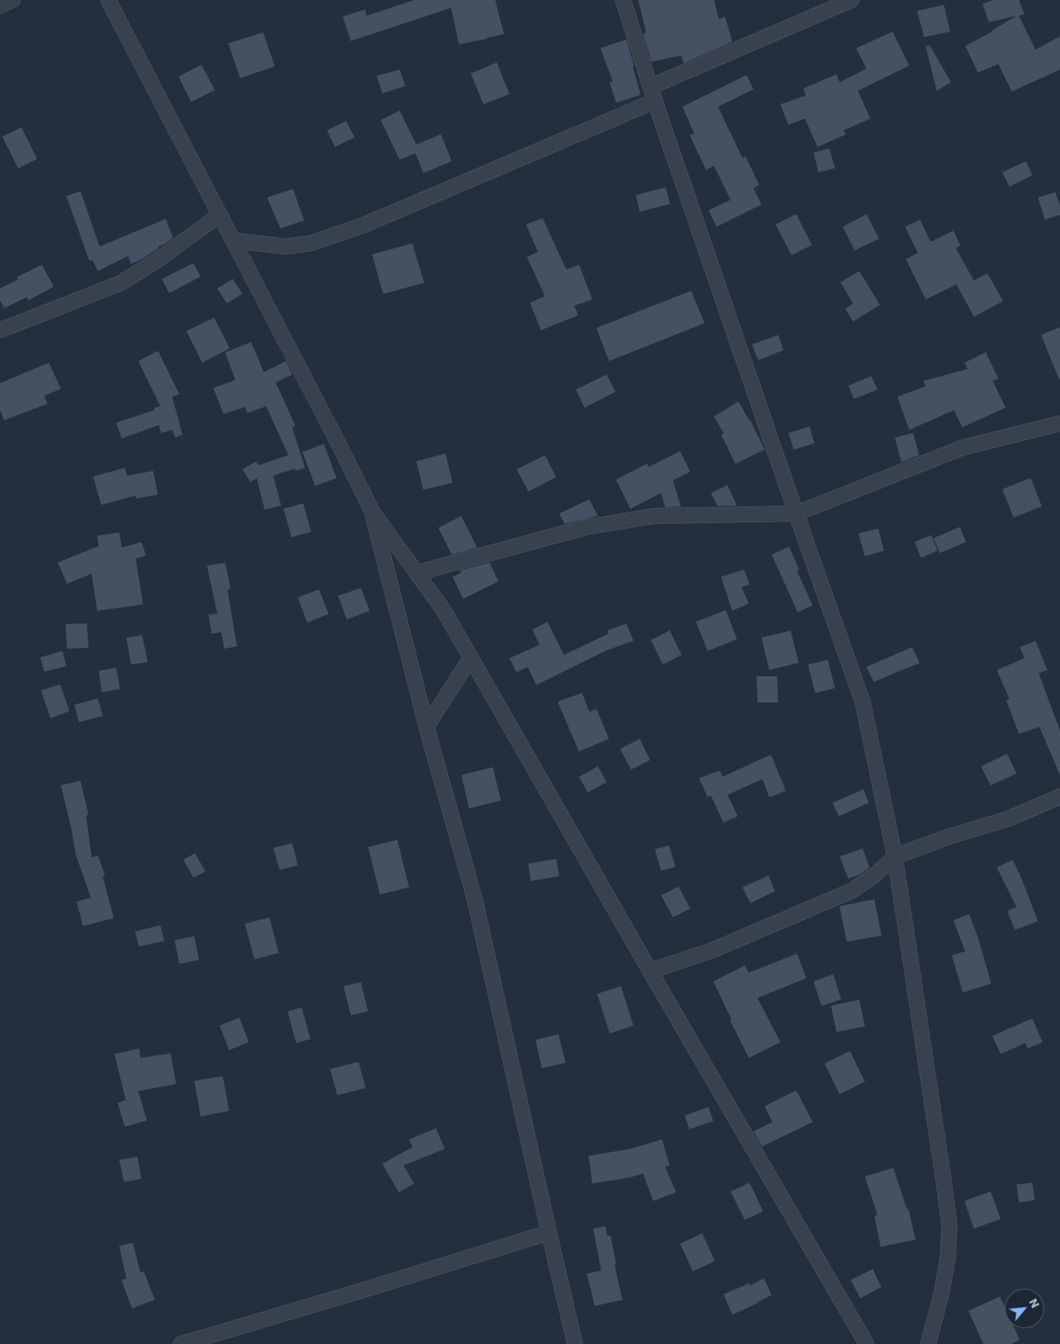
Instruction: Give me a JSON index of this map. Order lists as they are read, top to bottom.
{
  "north": "top right"
}
